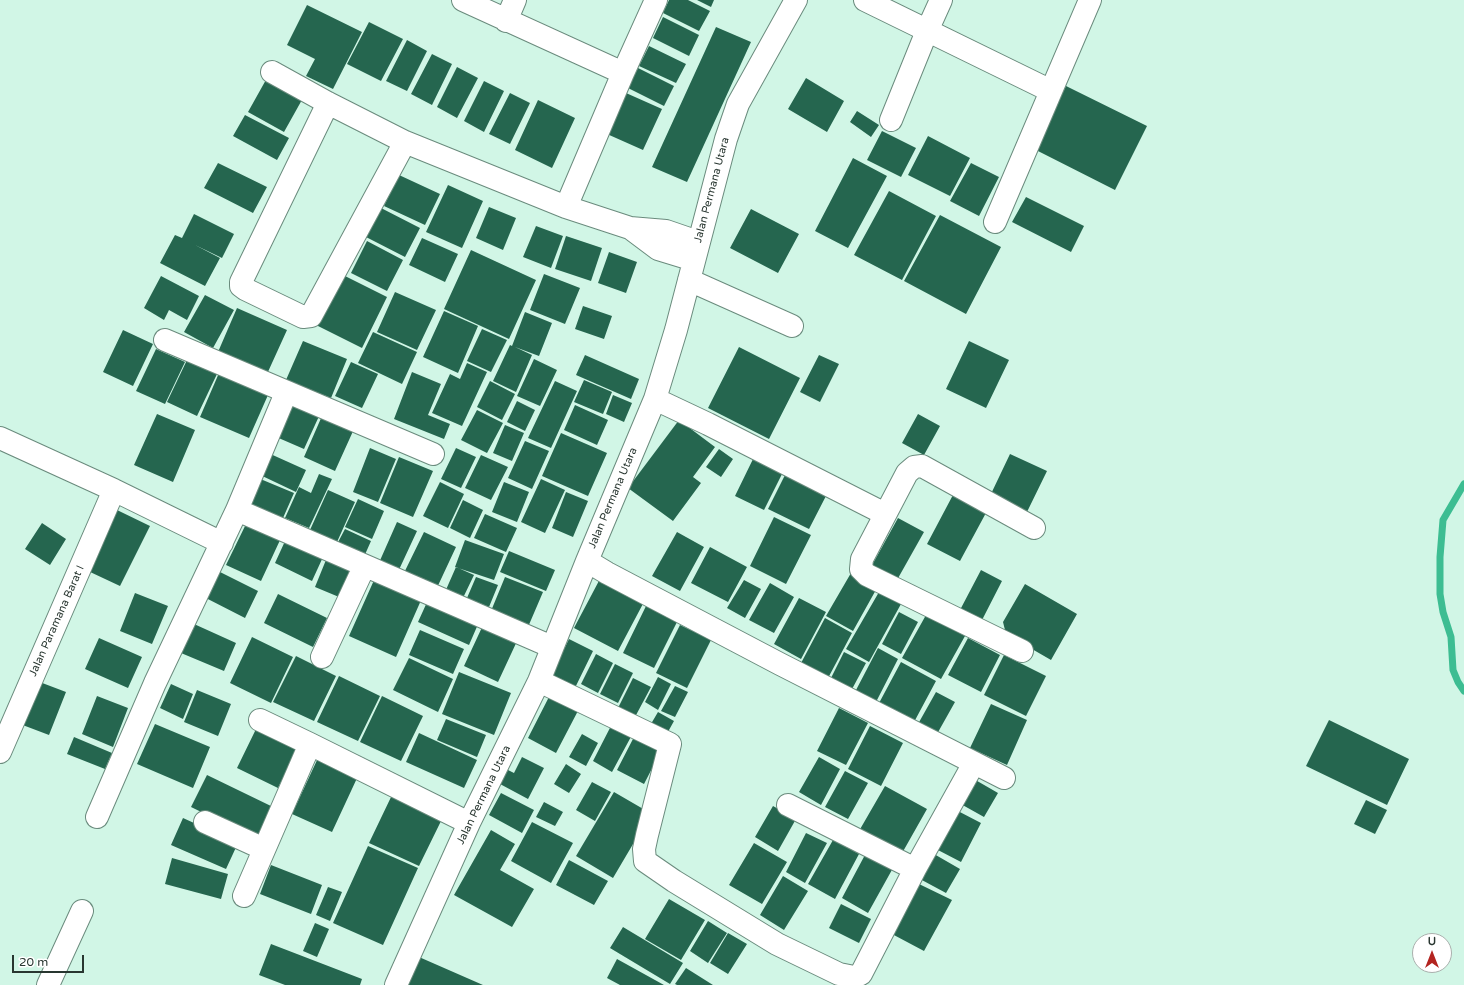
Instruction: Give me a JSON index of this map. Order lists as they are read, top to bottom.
{
  "streets": {
    "street": ["Jalan Permana Utara", "Jalan Paramana Barat I"]
  },
  "scale_bar": "20 m",
  "north": "top"
}
